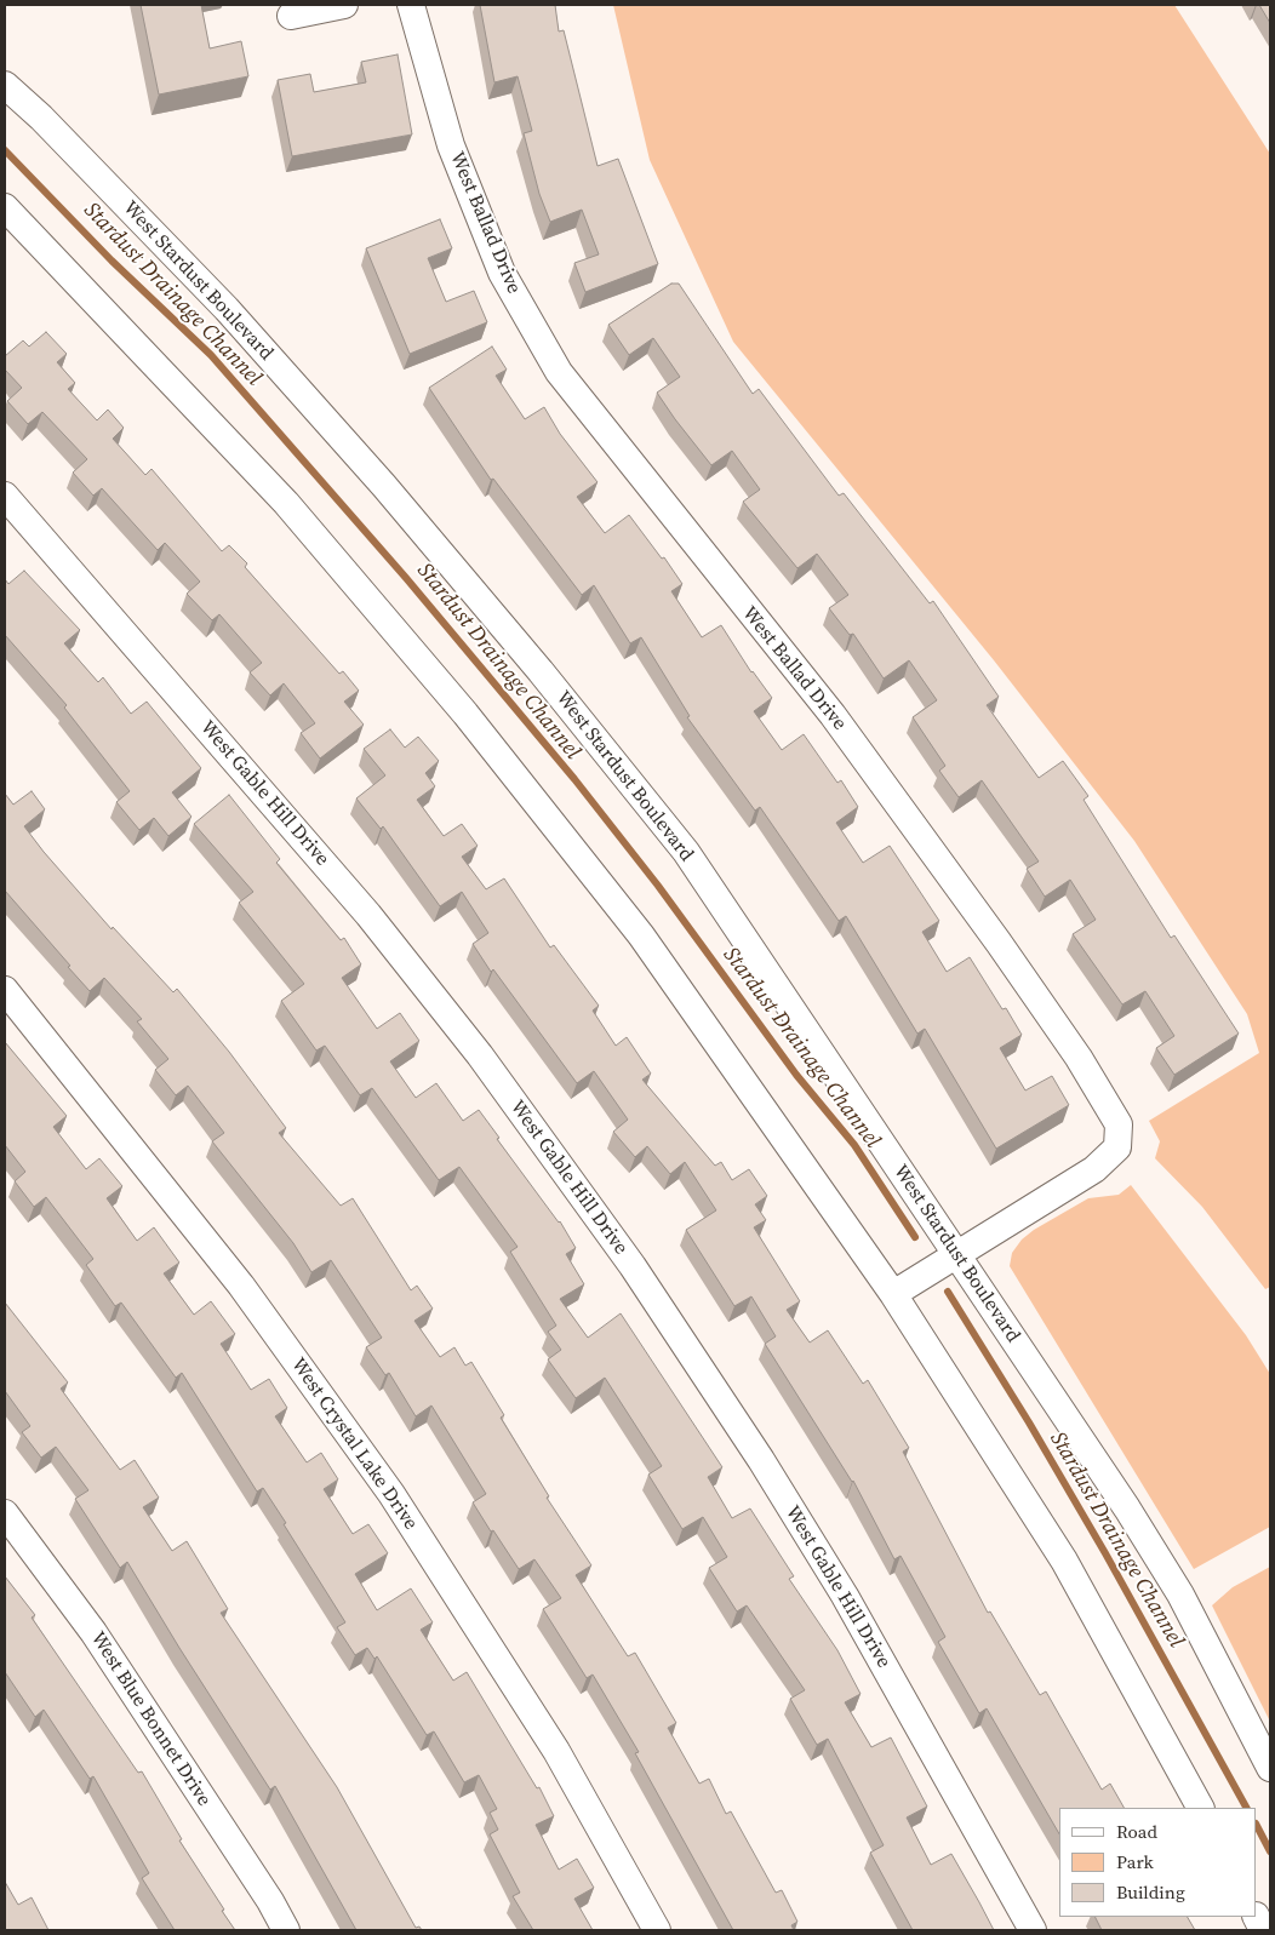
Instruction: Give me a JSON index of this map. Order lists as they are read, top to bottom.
{
  "streets": {
    "street": [
      "West Ballad Drive",
      "West Stardust Boulevard",
      "West Gable Hill Drive",
      "West Crystal Lake Drive",
      "West Blue Bonnet Drive"
    ]
  },
  "crossings": [
    ["West Ballad Drive", "West Stardust Boulevard"]
  ],
  "water": ["Stardust Drainage Channel"],
  "legend": ["Road", "Park", "Building"]
}
